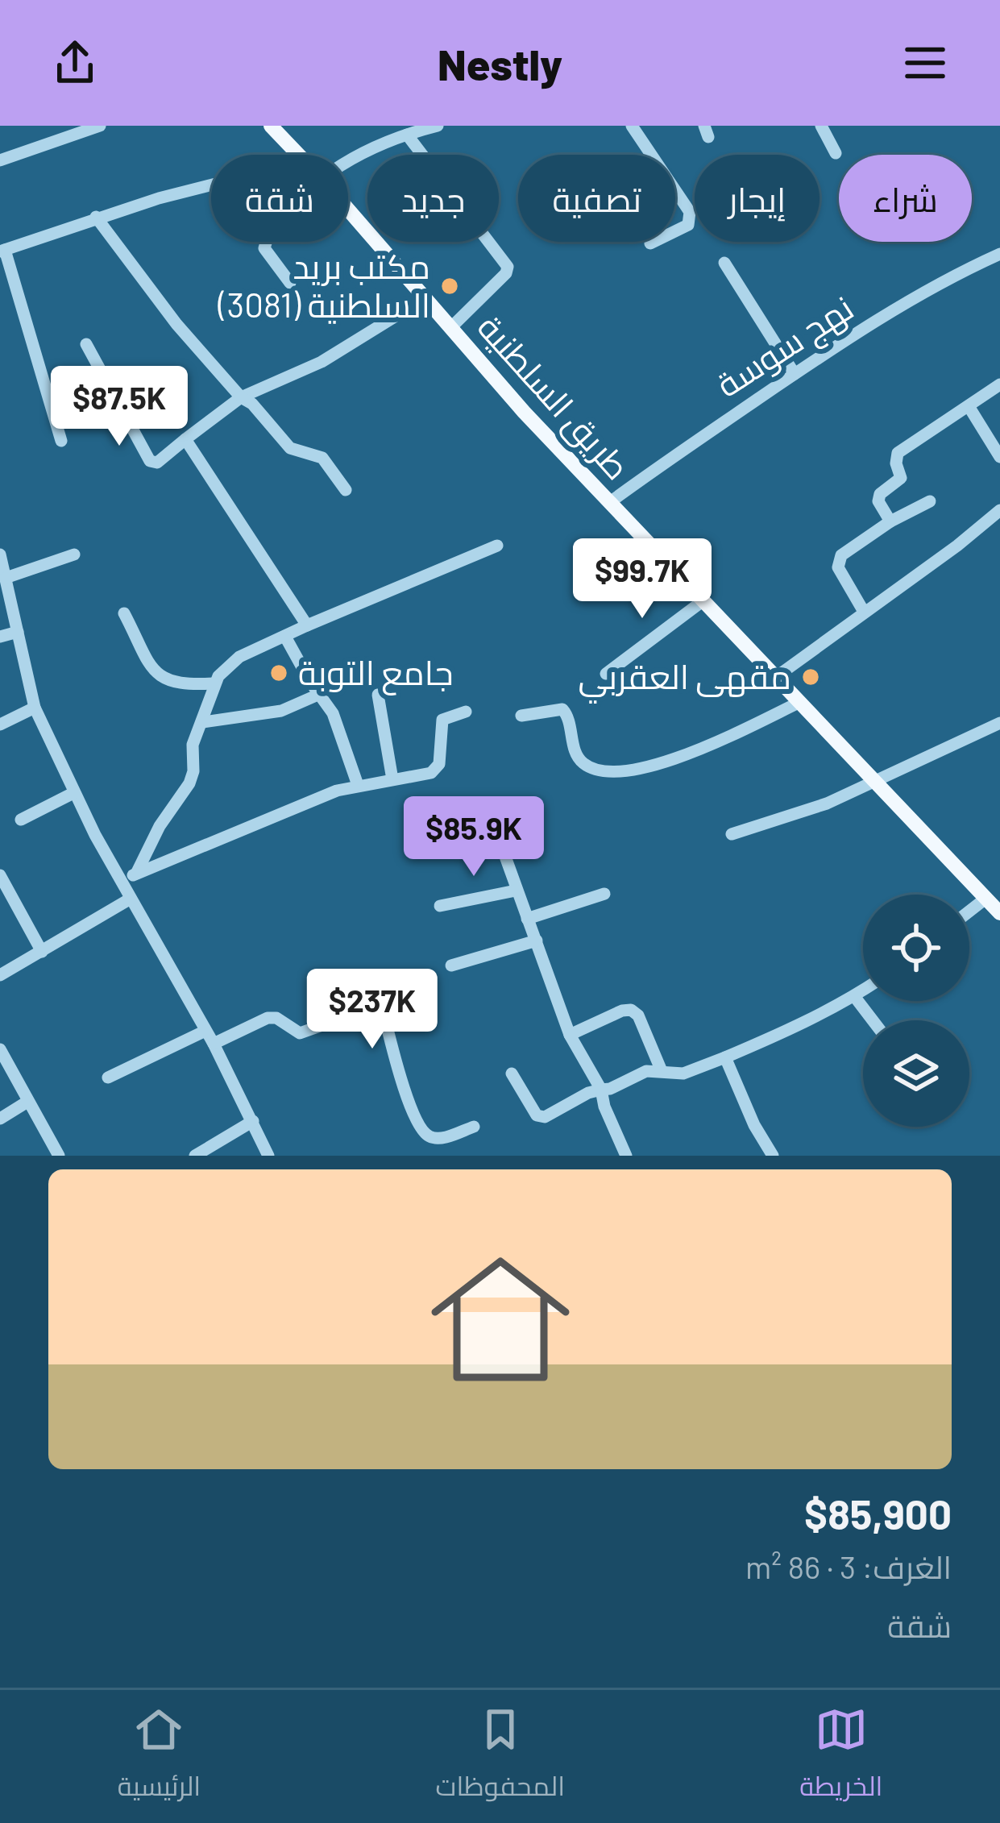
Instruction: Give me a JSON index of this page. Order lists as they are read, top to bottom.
{
  "streets": {
    "main road": ["طريق السلطنية"],
    "street": ["نهج سوسة"]
  },
  "crossings": [
    ["نهج سوسة", "طريق السلطنية"]
  ],
  "places": ["مكتب بريد السلطنية (3081)", "جامع التوبة", "مقهى العقربي"],
  "page": {
    "header": "Nestly",
    "chip": [
      "شراء",
      "إيجار",
      "تصفية",
      "جديد",
      "شقة"
    ],
    "price": [
      "$87.5K",
      "$99.7K",
      "$85.9K",
      "$237K"
    ],
    "list": [
      {
        "name": "$85,900",
        "note": "الغرف: 3 · 86 m² · شقة"
      }
    ],
    "tabs": ["الخريطة", "المحفوظات", "الرئيسية"]
  }
}
